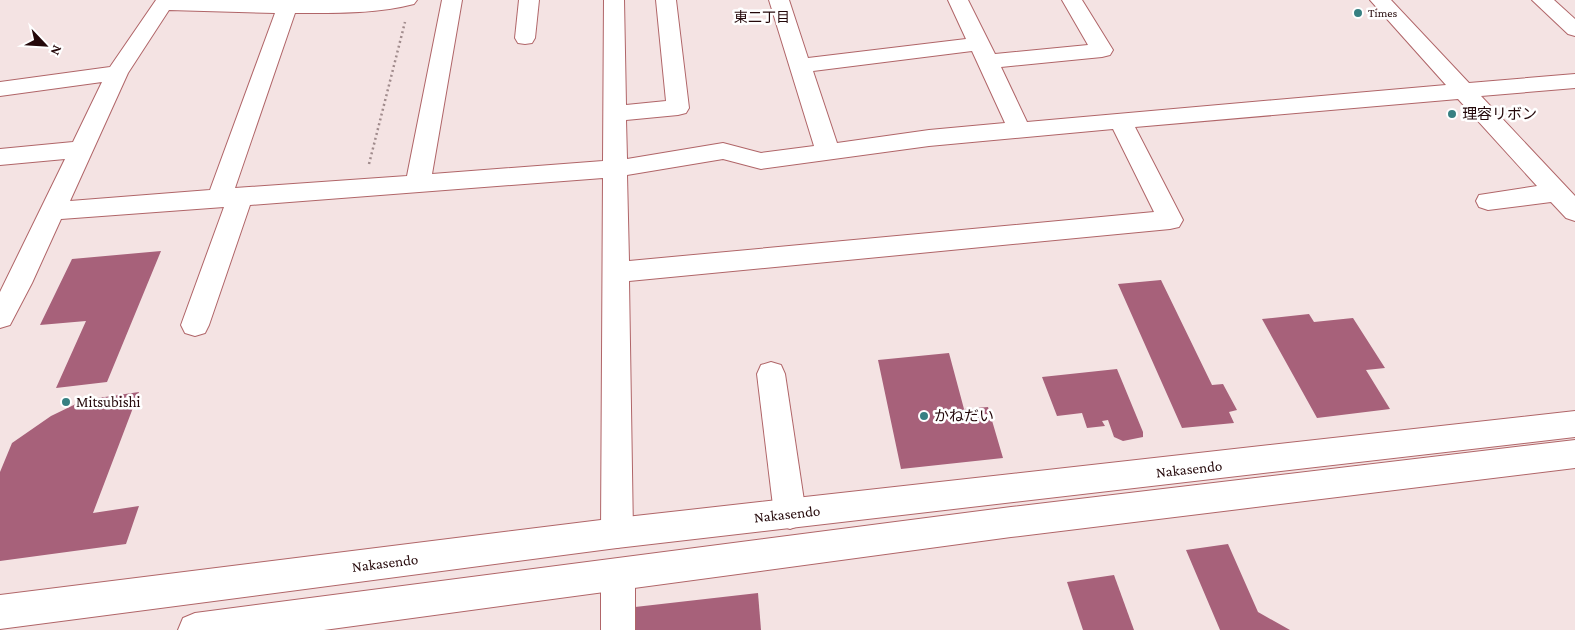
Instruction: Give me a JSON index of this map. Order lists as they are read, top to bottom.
{
  "streets": {
    "main road": ["Nakasendo"]
  },
  "districts": ["東二丁目"],
  "places": [
    "Times",
    "理容リボン",
    "Mitsubishi",
    "かねだい"
  ],
  "north": "bottom right"
}
